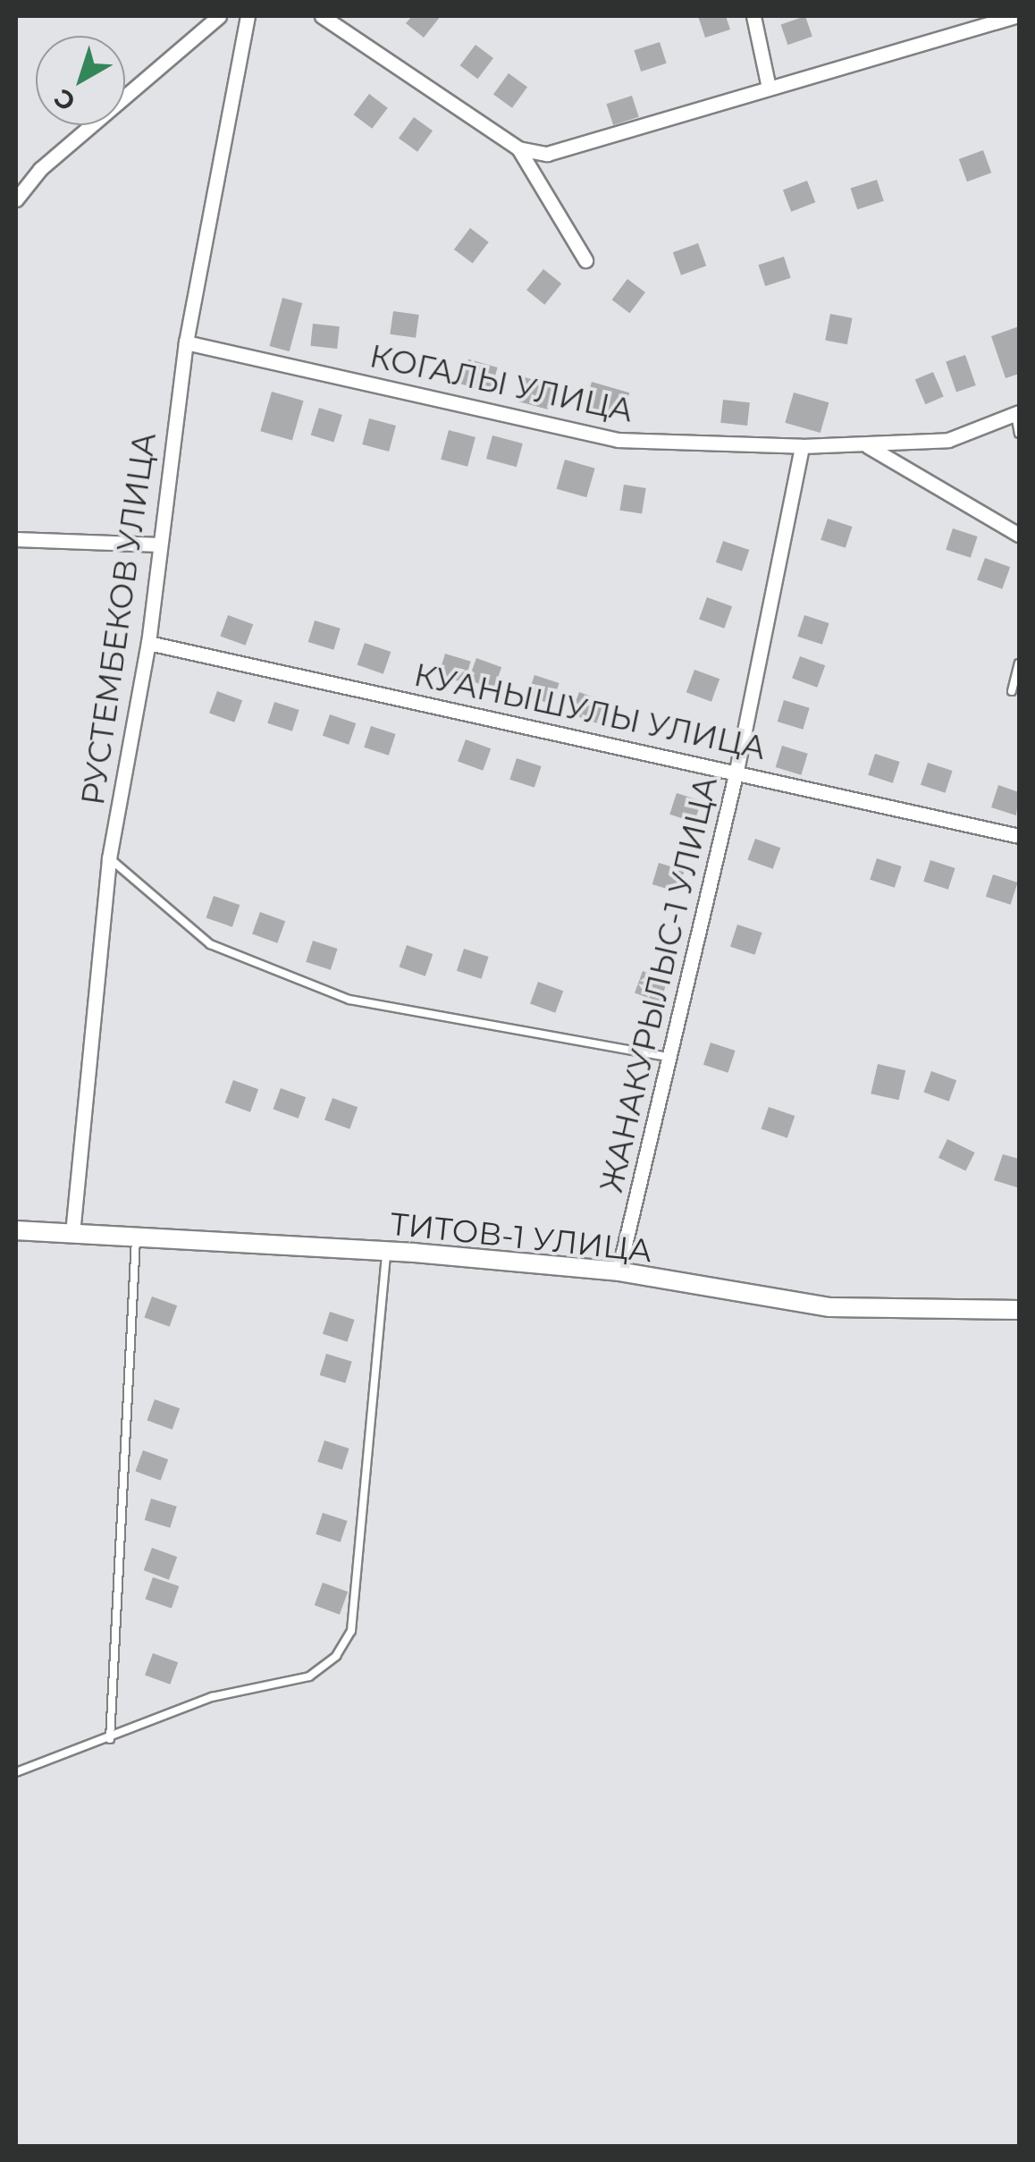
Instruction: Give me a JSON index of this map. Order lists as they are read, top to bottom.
{
  "streets": {
    "street": [
      "КОГАЛЫ УЛИЦА",
      "РУСТЕМБЕКОВ УЛИЦА",
      "КУАНЫШУЛЫ УЛИЦА",
      "ЖАНАКУРЫЛЫС-1 УЛИЦА",
      "ТИТОВ-1 УЛИЦА"
    ]
  },
  "crossings": [
    ["КОГАЛЫ УЛИЦА", "РУСТЕМБЕКОВ УЛИЦА"],
    ["КОГАЛЫ УЛИЦА", "ЖАНАКУРЫЛЫС-1 УЛИЦА"],
    ["РУСТЕМБЕКОВ УЛИЦА", "КУАНЫШУЛЫ УЛИЦА"],
    ["РУСТЕМБЕКОВ УЛИЦА", "ТИТОВ-1 УЛИЦА"],
    ["КУАНЫШУЛЫ УЛИЦА", "ЖАНАКУРЫЛЫС-1 УЛИЦА"],
    ["ЖАНАКУРЫЛЫС-1 УЛИЦА", "ТИТОВ-1 УЛИЦА"]
  ],
  "north": "bottom left"
}
